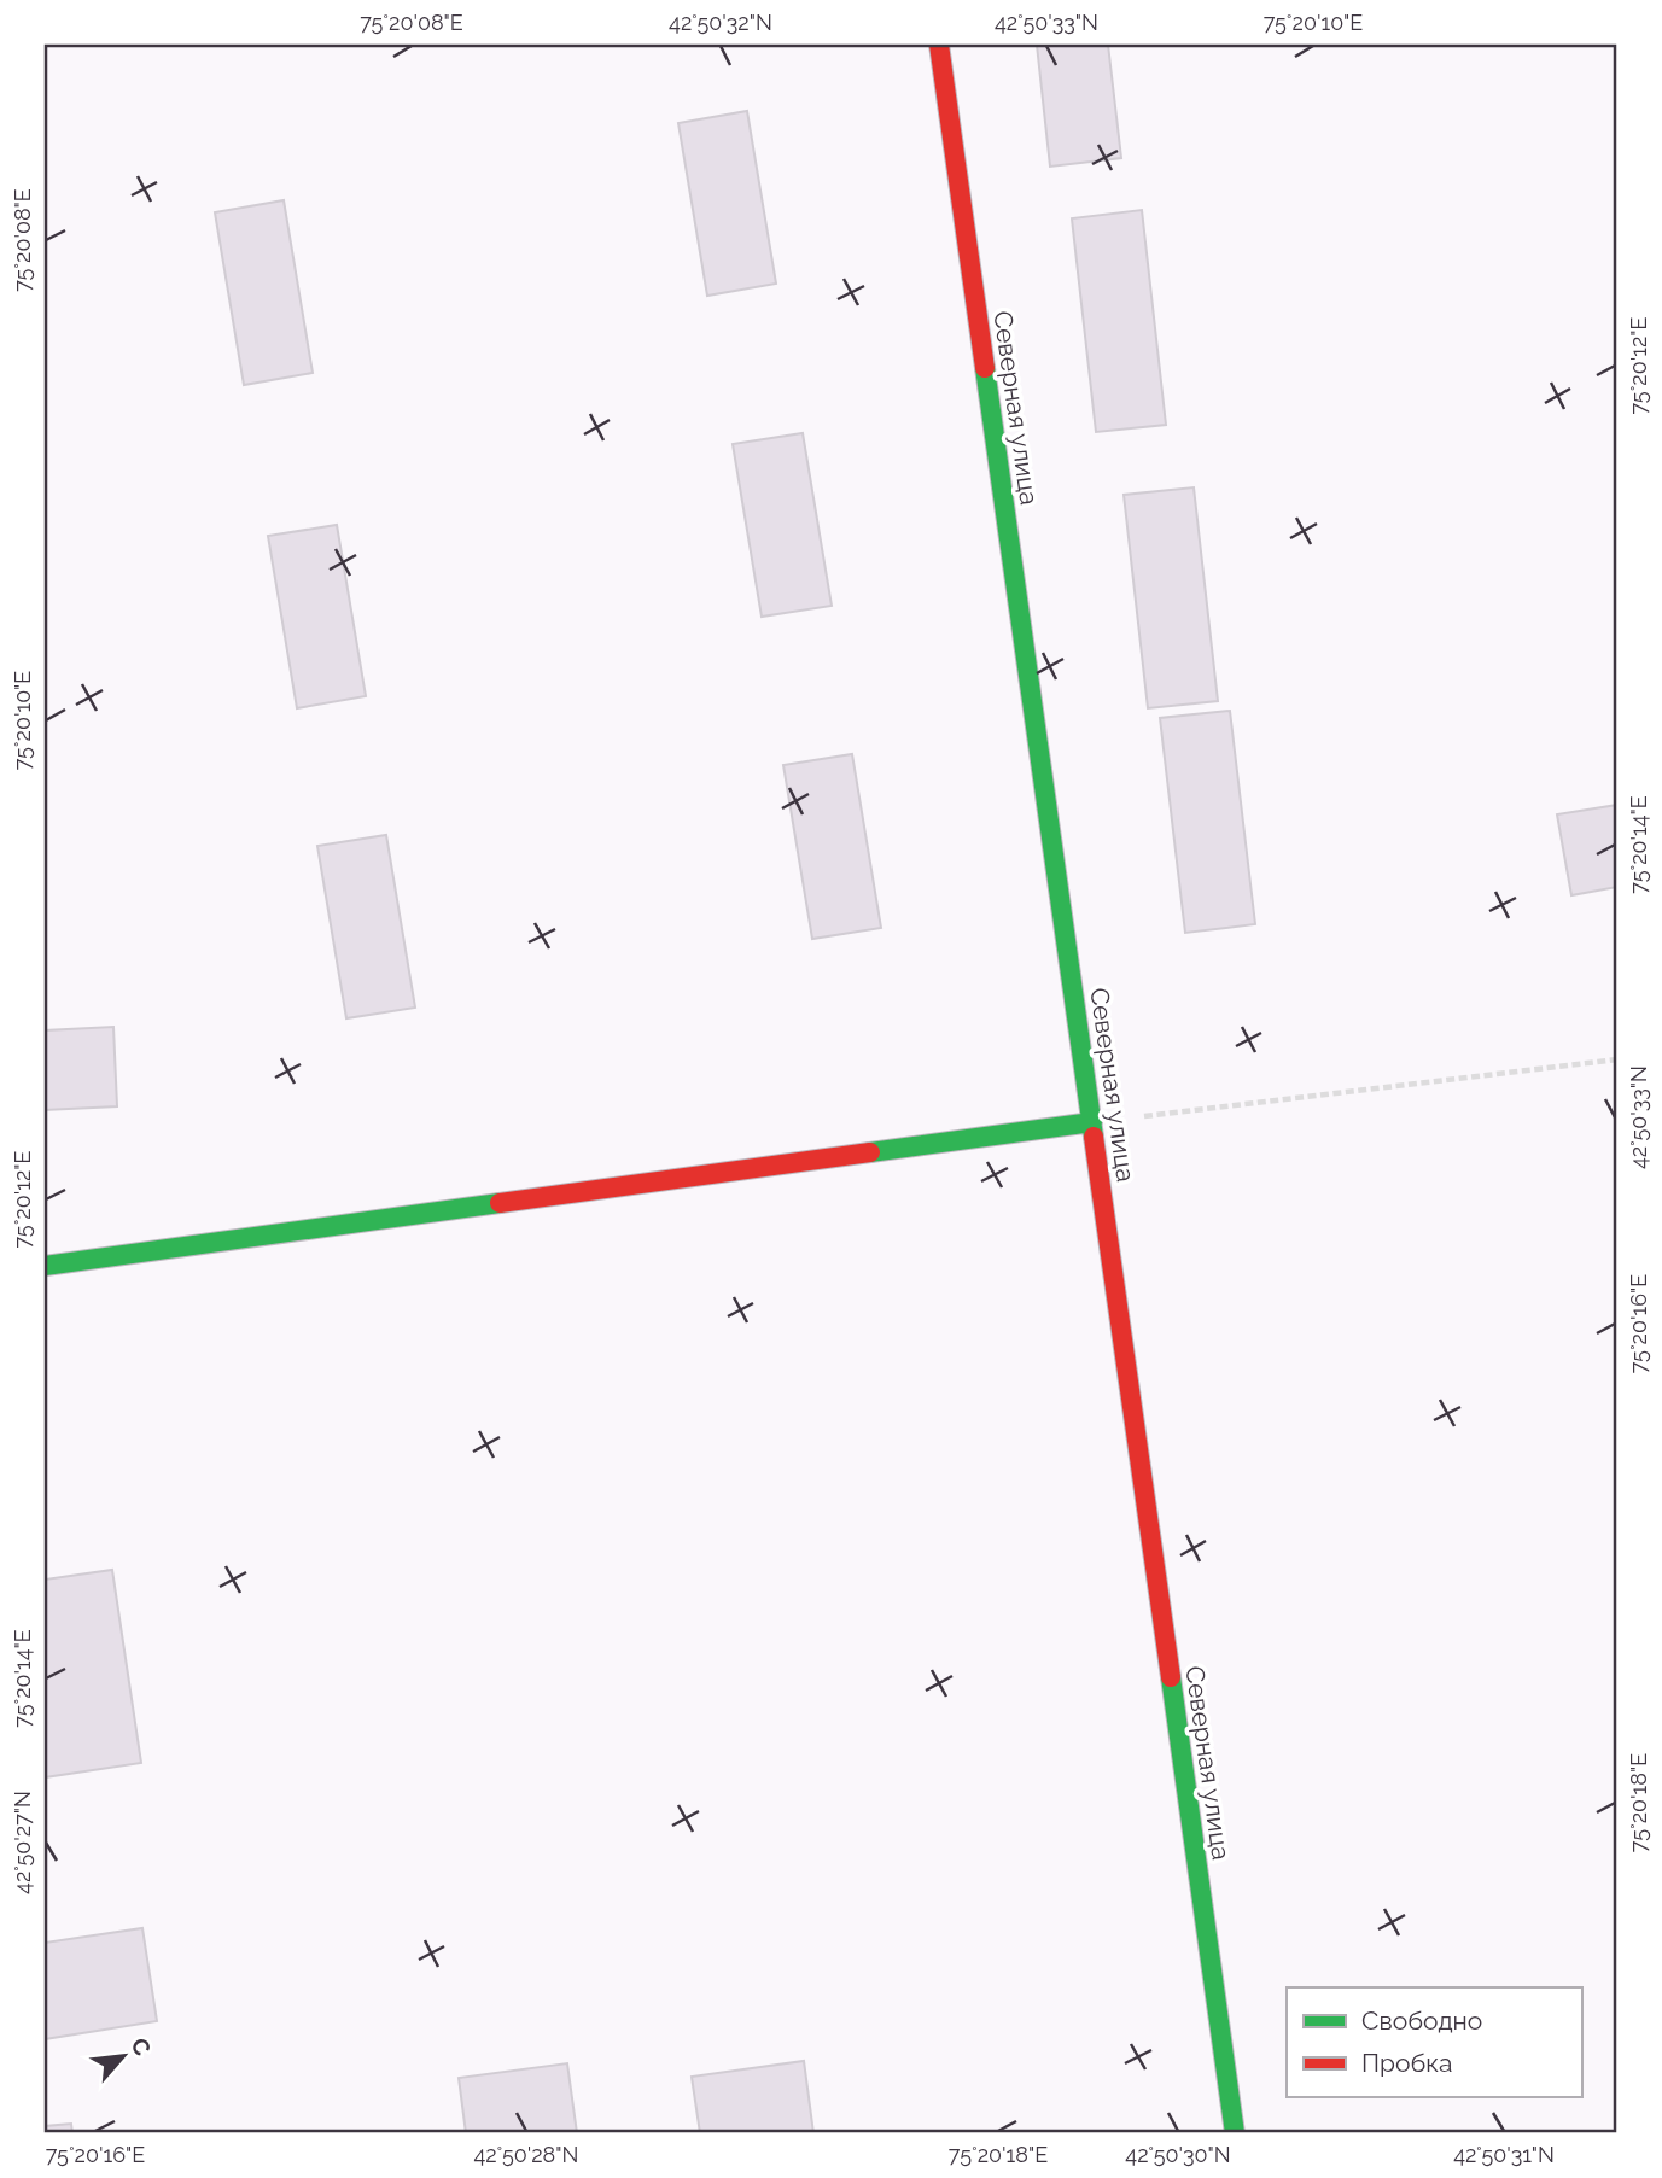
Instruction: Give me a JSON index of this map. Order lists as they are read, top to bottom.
{
  "streets": {
    "street": ["Северная улица"]
  },
  "legend": ["Свободно", "Пробка"],
  "north": "top right",
  "coordinates": [
    "75°20'08\"E",
    "42°50'32\"N",
    "42°50'33\"N",
    "75°20'10\"E",
    "75°20'12\"E",
    "75°20'14\"E",
    "75°20'16\"E",
    "75°20'18\"E",
    "42°50'27\"N",
    "42°50'28\"N",
    "42°50'30\"N",
    "42°50'31\"N"
  ]
}
